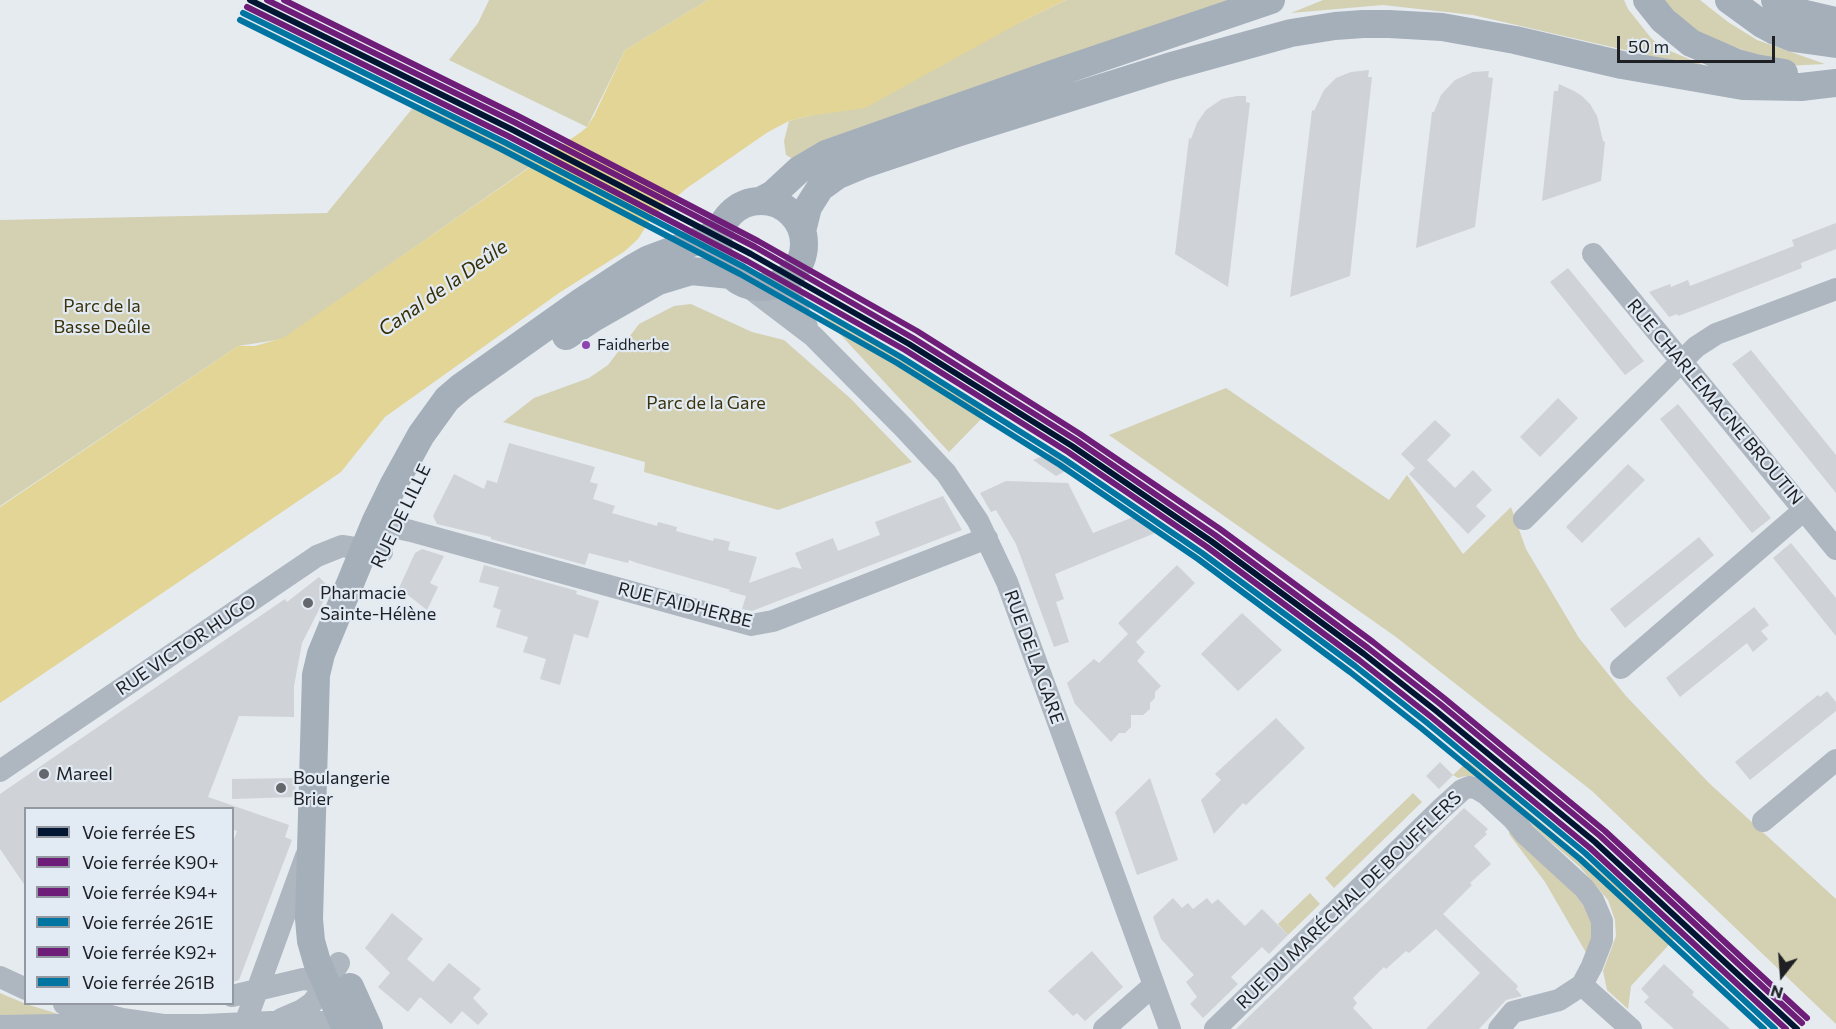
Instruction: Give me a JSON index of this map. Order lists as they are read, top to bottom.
{
  "streets": {
    "main road": ["RUE DE LILLE"],
    "street": [
      "RUE CHARLEMAGNE BROUTIN",
      "RUE FAIDHERBE",
      "RUE VICTOR HUGO",
      "RUE DE LA GARE",
      "RUE DU MARÉCHAL DE BOUFFLERS"
    ]
  },
  "crossings": [
    ["RUE DE LILLE", "RUE FAIDHERBE"],
    ["RUE DE LILLE", "RUE VICTOR HUGO"],
    ["RUE DE LILLE", "RUE DE LA GARE"],
    ["RUE FAIDHERBE", "RUE DE LA GARE"]
  ],
  "water": ["Canal de la Deûle"],
  "parks": ["Parc de la Basse Deûle", "Parc de la Gare"],
  "places": [
    "Faidherbe",
    "Pharmacie Sainte-Hélène",
    "Mareel",
    "Boulangerie Brier"
  ],
  "lines": [
    "rail line ES",
    "rail line K94+",
    "rail line K92+",
    "rail line K90+",
    "rail line 261E",
    "rail line 261B"
  ],
  "legend": [
    "Voie ferrée ES",
    "Voie ferrée K90+",
    "Voie ferrée K94+",
    "Voie ferrée 261E",
    "Voie ferrée K92+",
    "Voie ferrée 261B"
  ],
  "scale_bar": "50 m",
  "north": "bottom"
}
